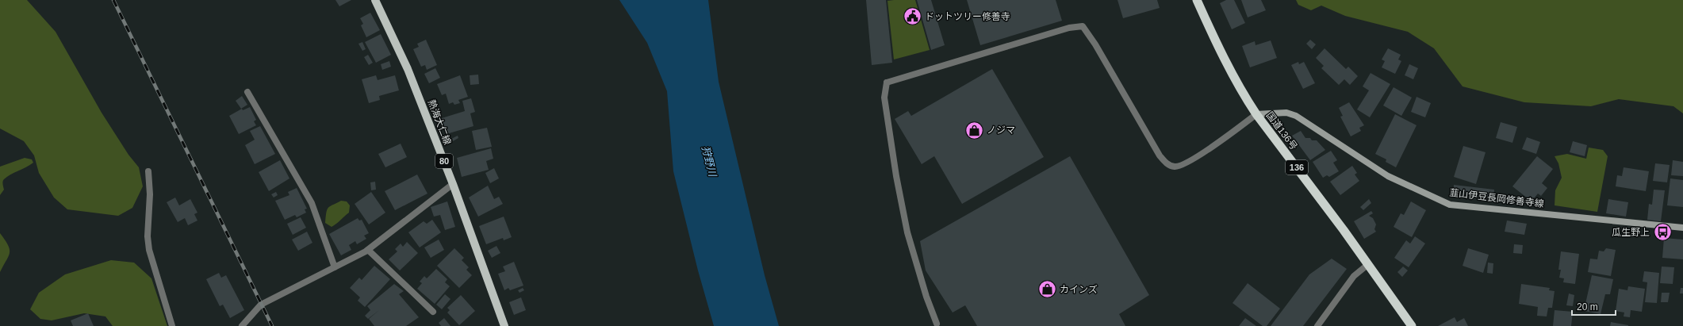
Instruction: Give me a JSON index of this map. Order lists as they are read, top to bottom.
{
  "streets": {
    "highway": ["国道136号", "136"],
    "main road": ["熱海大仁線", "80", "韮山伊豆長岡修善寺線"]
  },
  "crossings": [
    ["国道136号", "韮山伊豆長岡修善寺線"]
  ],
  "water": ["狩野川"],
  "places": {
    "public building": ["ドットツリー修善寺"],
    "shop": ["ノジマ", "カインズ"],
    "bus stop": ["瓜生野上"]
  },
  "scale_bar": "20 m"
}
